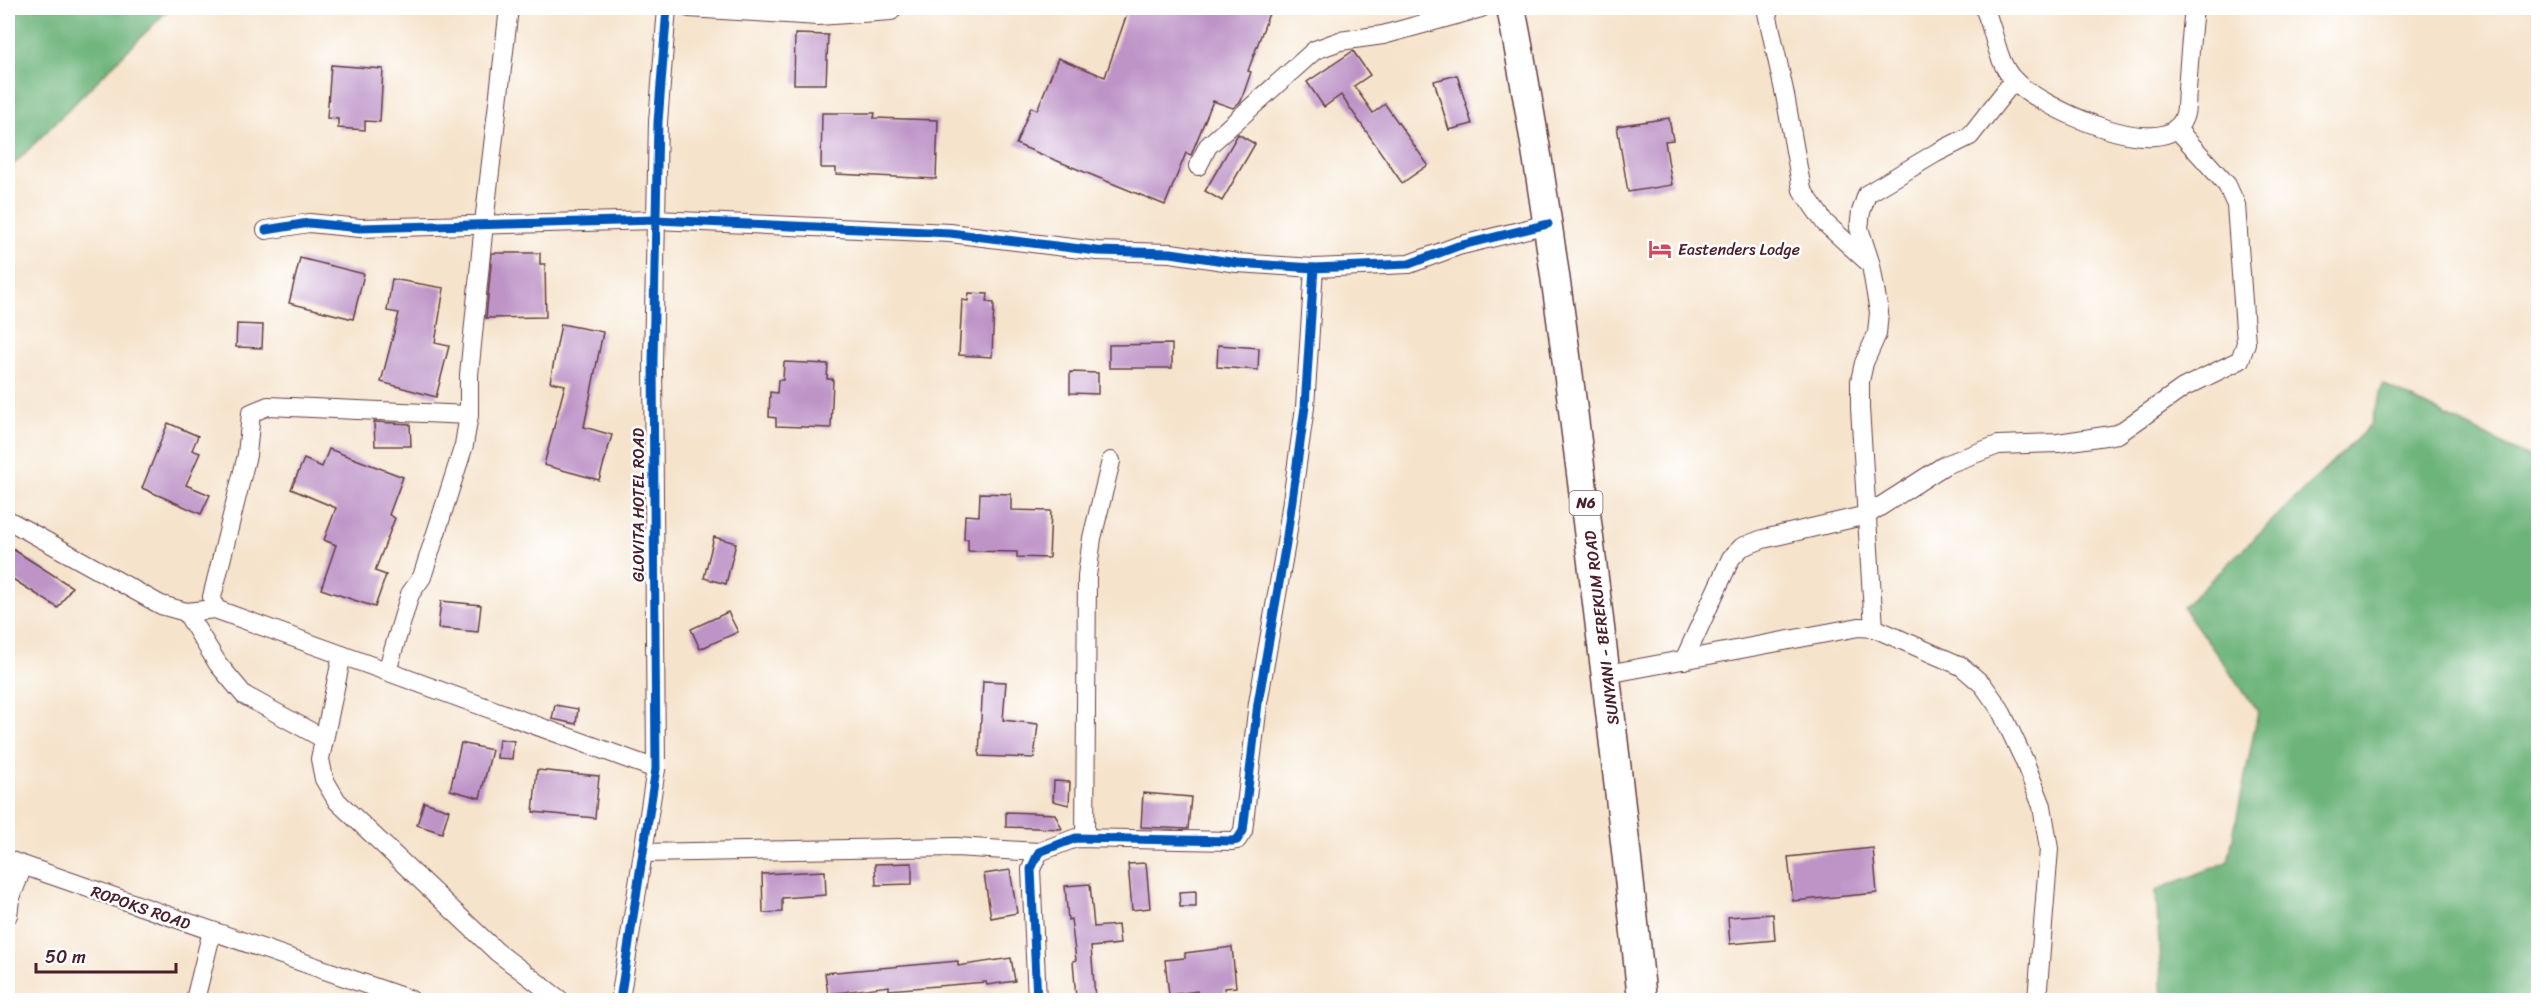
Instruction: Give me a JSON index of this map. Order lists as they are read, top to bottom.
{
  "streets": {
    "main road": ["N6", "SUNYANI - BEREKUM ROAD"],
    "street": ["GLOVITA HOTEL ROAD", "ROPOKS ROAD"]
  },
  "places": {
    "hotel": ["Eastenders Lodge"]
  },
  "scale_bar": "50 m"
}
